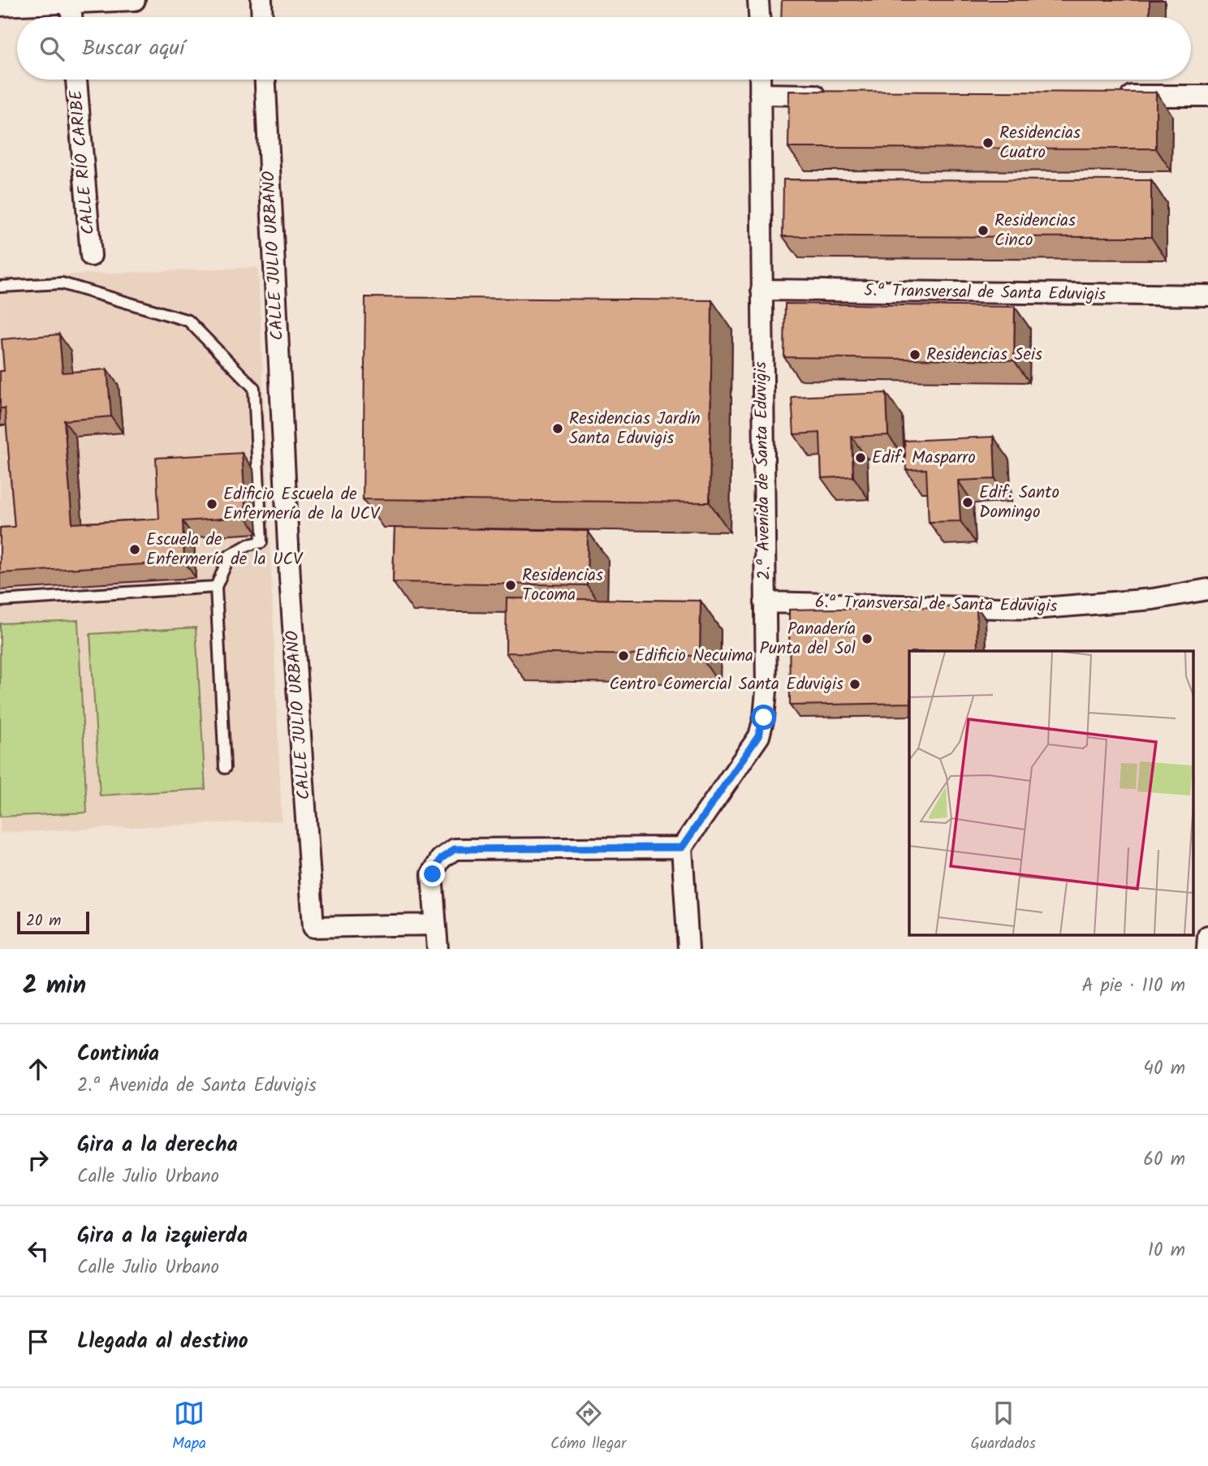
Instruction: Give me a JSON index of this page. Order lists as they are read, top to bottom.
{
  "streets": {
    "street": [
      "CALLE RÍO CARIBE",
      "CALLE JULIO URBANO",
      "5.ª Transversal de Santa Eduvigis",
      "2.ª Avenida de Santa Eduvigis",
      "6.ª Transversal de Santa Eduvigis"
    ]
  },
  "crossings": [
    ["5.ª Transversal de Santa Eduvigis", "2.ª Avenida de Santa Eduvigis"],
    ["2.ª Avenida de Santa Eduvigis", "6.ª Transversal de Santa Eduvigis"]
  ],
  "places": [
    "Residencias Cuatro",
    "Residencias Cinco",
    "Residencias Seis",
    "Residencias Jardín Santa Eduvigis",
    "Edif. Masparro",
    "Edif. Santo Domingo",
    "Edificio Escuela de Enfermería de la UCV",
    "Escuela de Enfermería de la UCV",
    "Residencias Tocoma",
    "Panadería Punta del Sol",
    "Edificio Necuima",
    "Centro Comercial Santa Eduvigis"
  ],
  "scale_bar": "20 m",
  "page": {
    "search": "Buscar aquí",
    "scale": "20 m",
    "heading": ["2 min", "A pie · 110 m"],
    "list": [
      ["Continúa", "2.ª Avenida de Santa Eduvigis", "40 m"],
      ["Gira a la derecha", "Calle Julio Urbano", "60 m"],
      ["Gira a la izquierda", "Calle Julio Urbano", "10 m"],
      "Llegada al destino"
    ],
    "nav": ["Mapa", "Cómo llegar", "Guardados"]
  }
}
